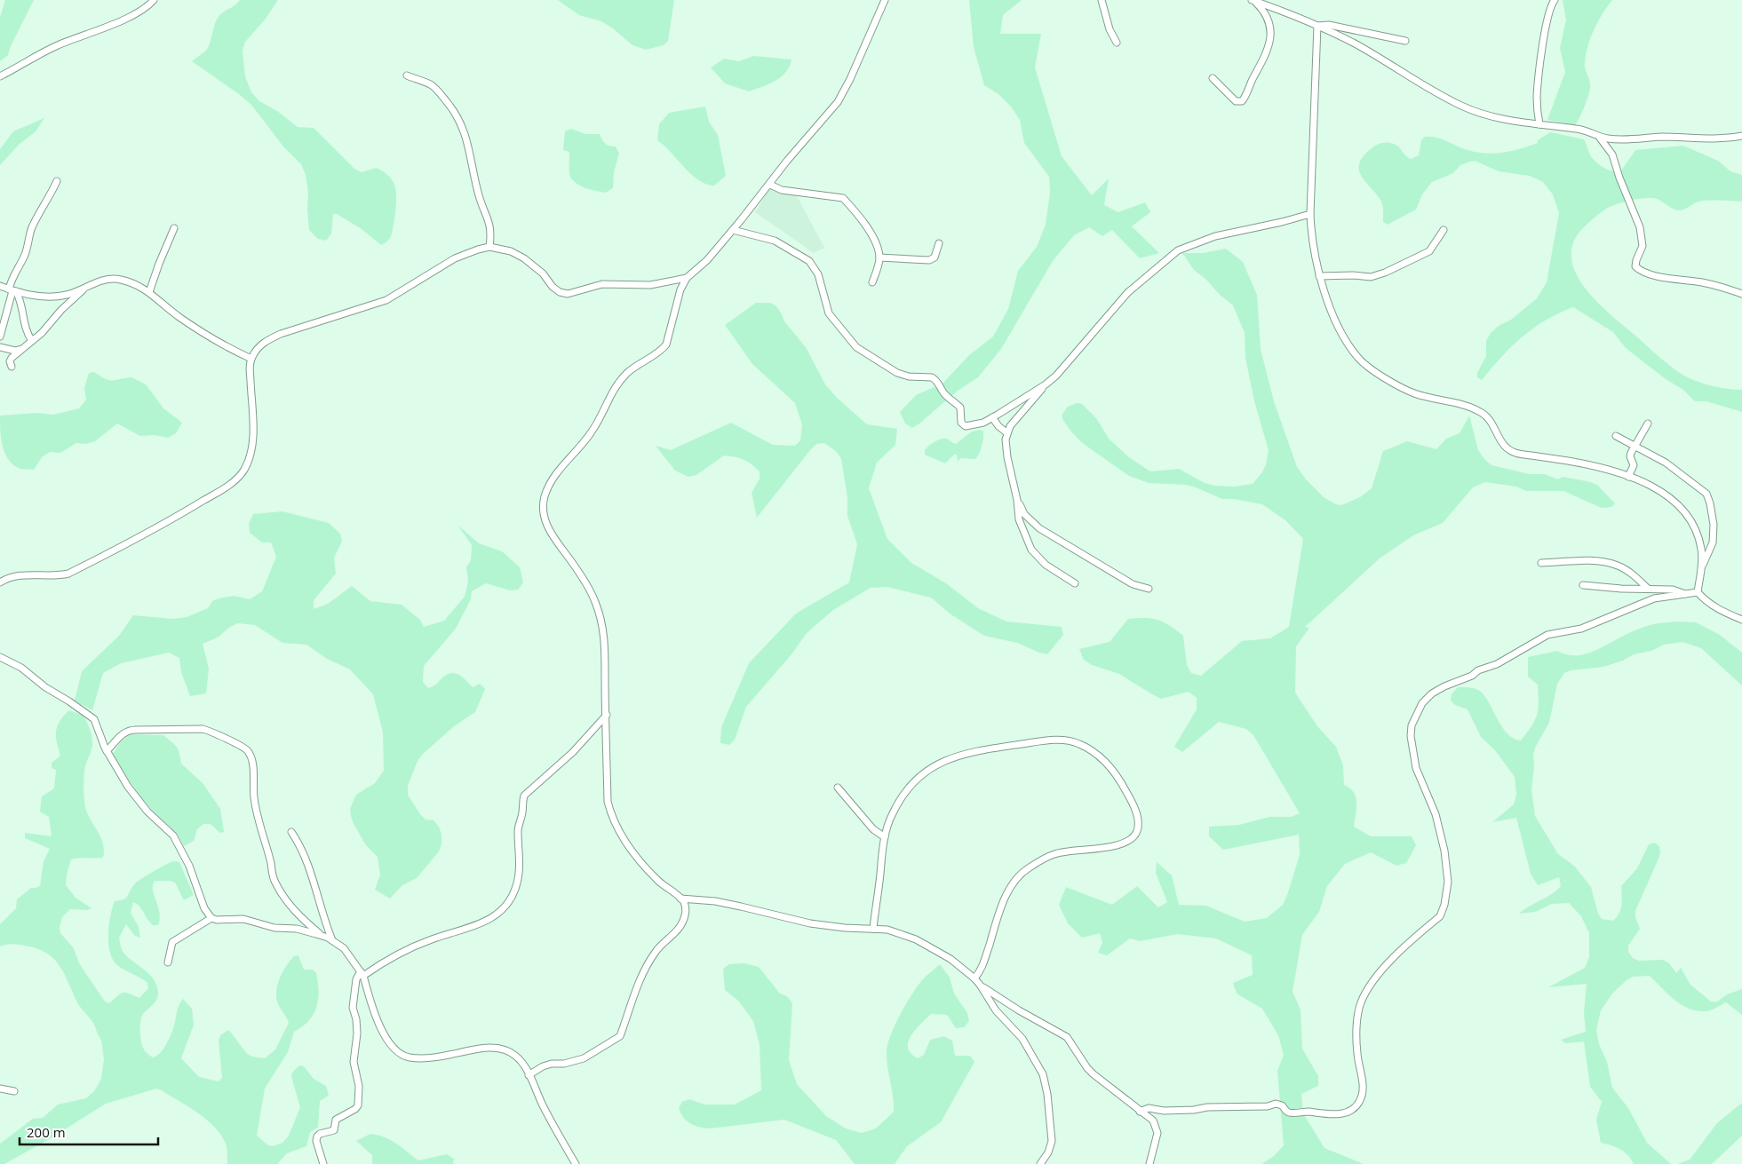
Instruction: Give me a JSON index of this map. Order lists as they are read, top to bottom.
{
  "scale_bar": "200 m"
}
